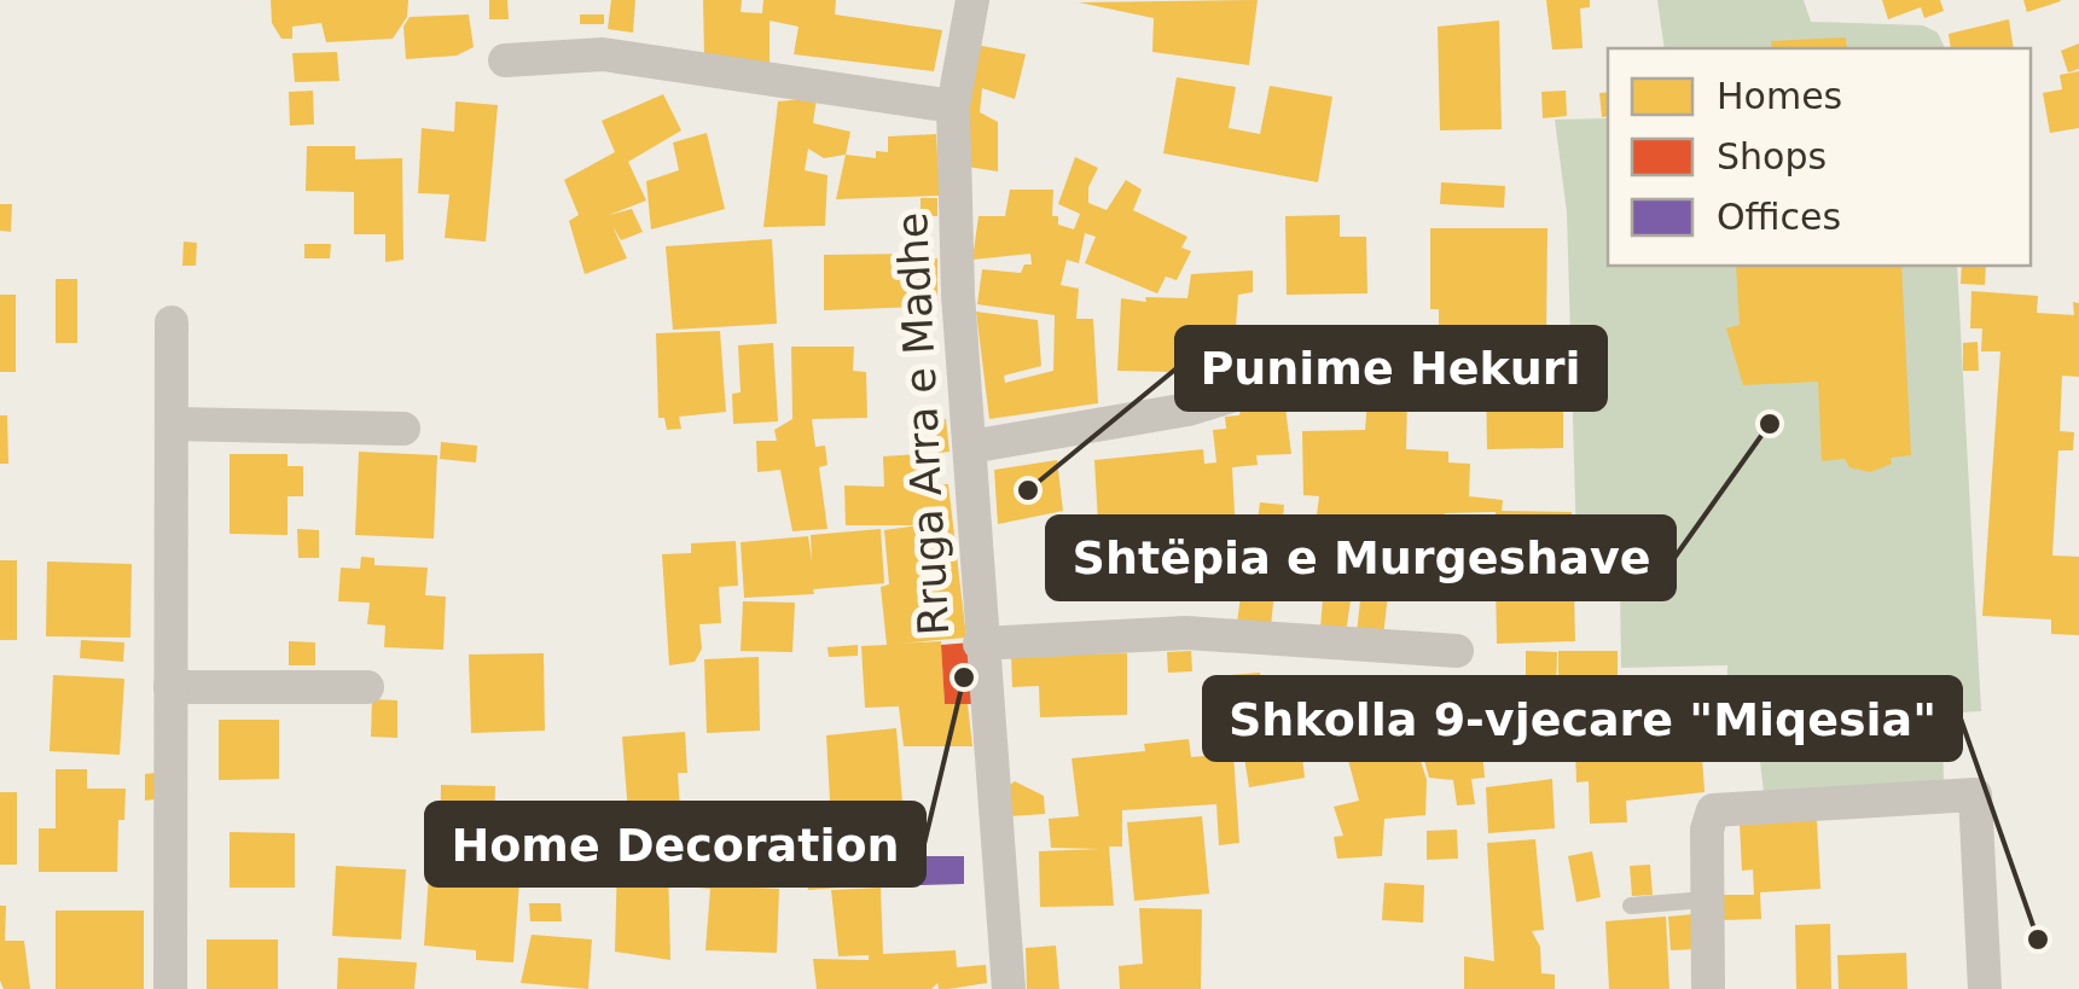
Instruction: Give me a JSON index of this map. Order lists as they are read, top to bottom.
{
  "streets": {
    "street": ["Rruga Arra e Madhe"]
  },
  "places": [
    "Shtëpia e Murgeshave",
    "Punime Hekuri",
    "Home Decoration",
    "Shkolla 9-vjecare \"Miqesia\""
  ],
  "legend": ["Homes", "Shops", "Offices"]
}
